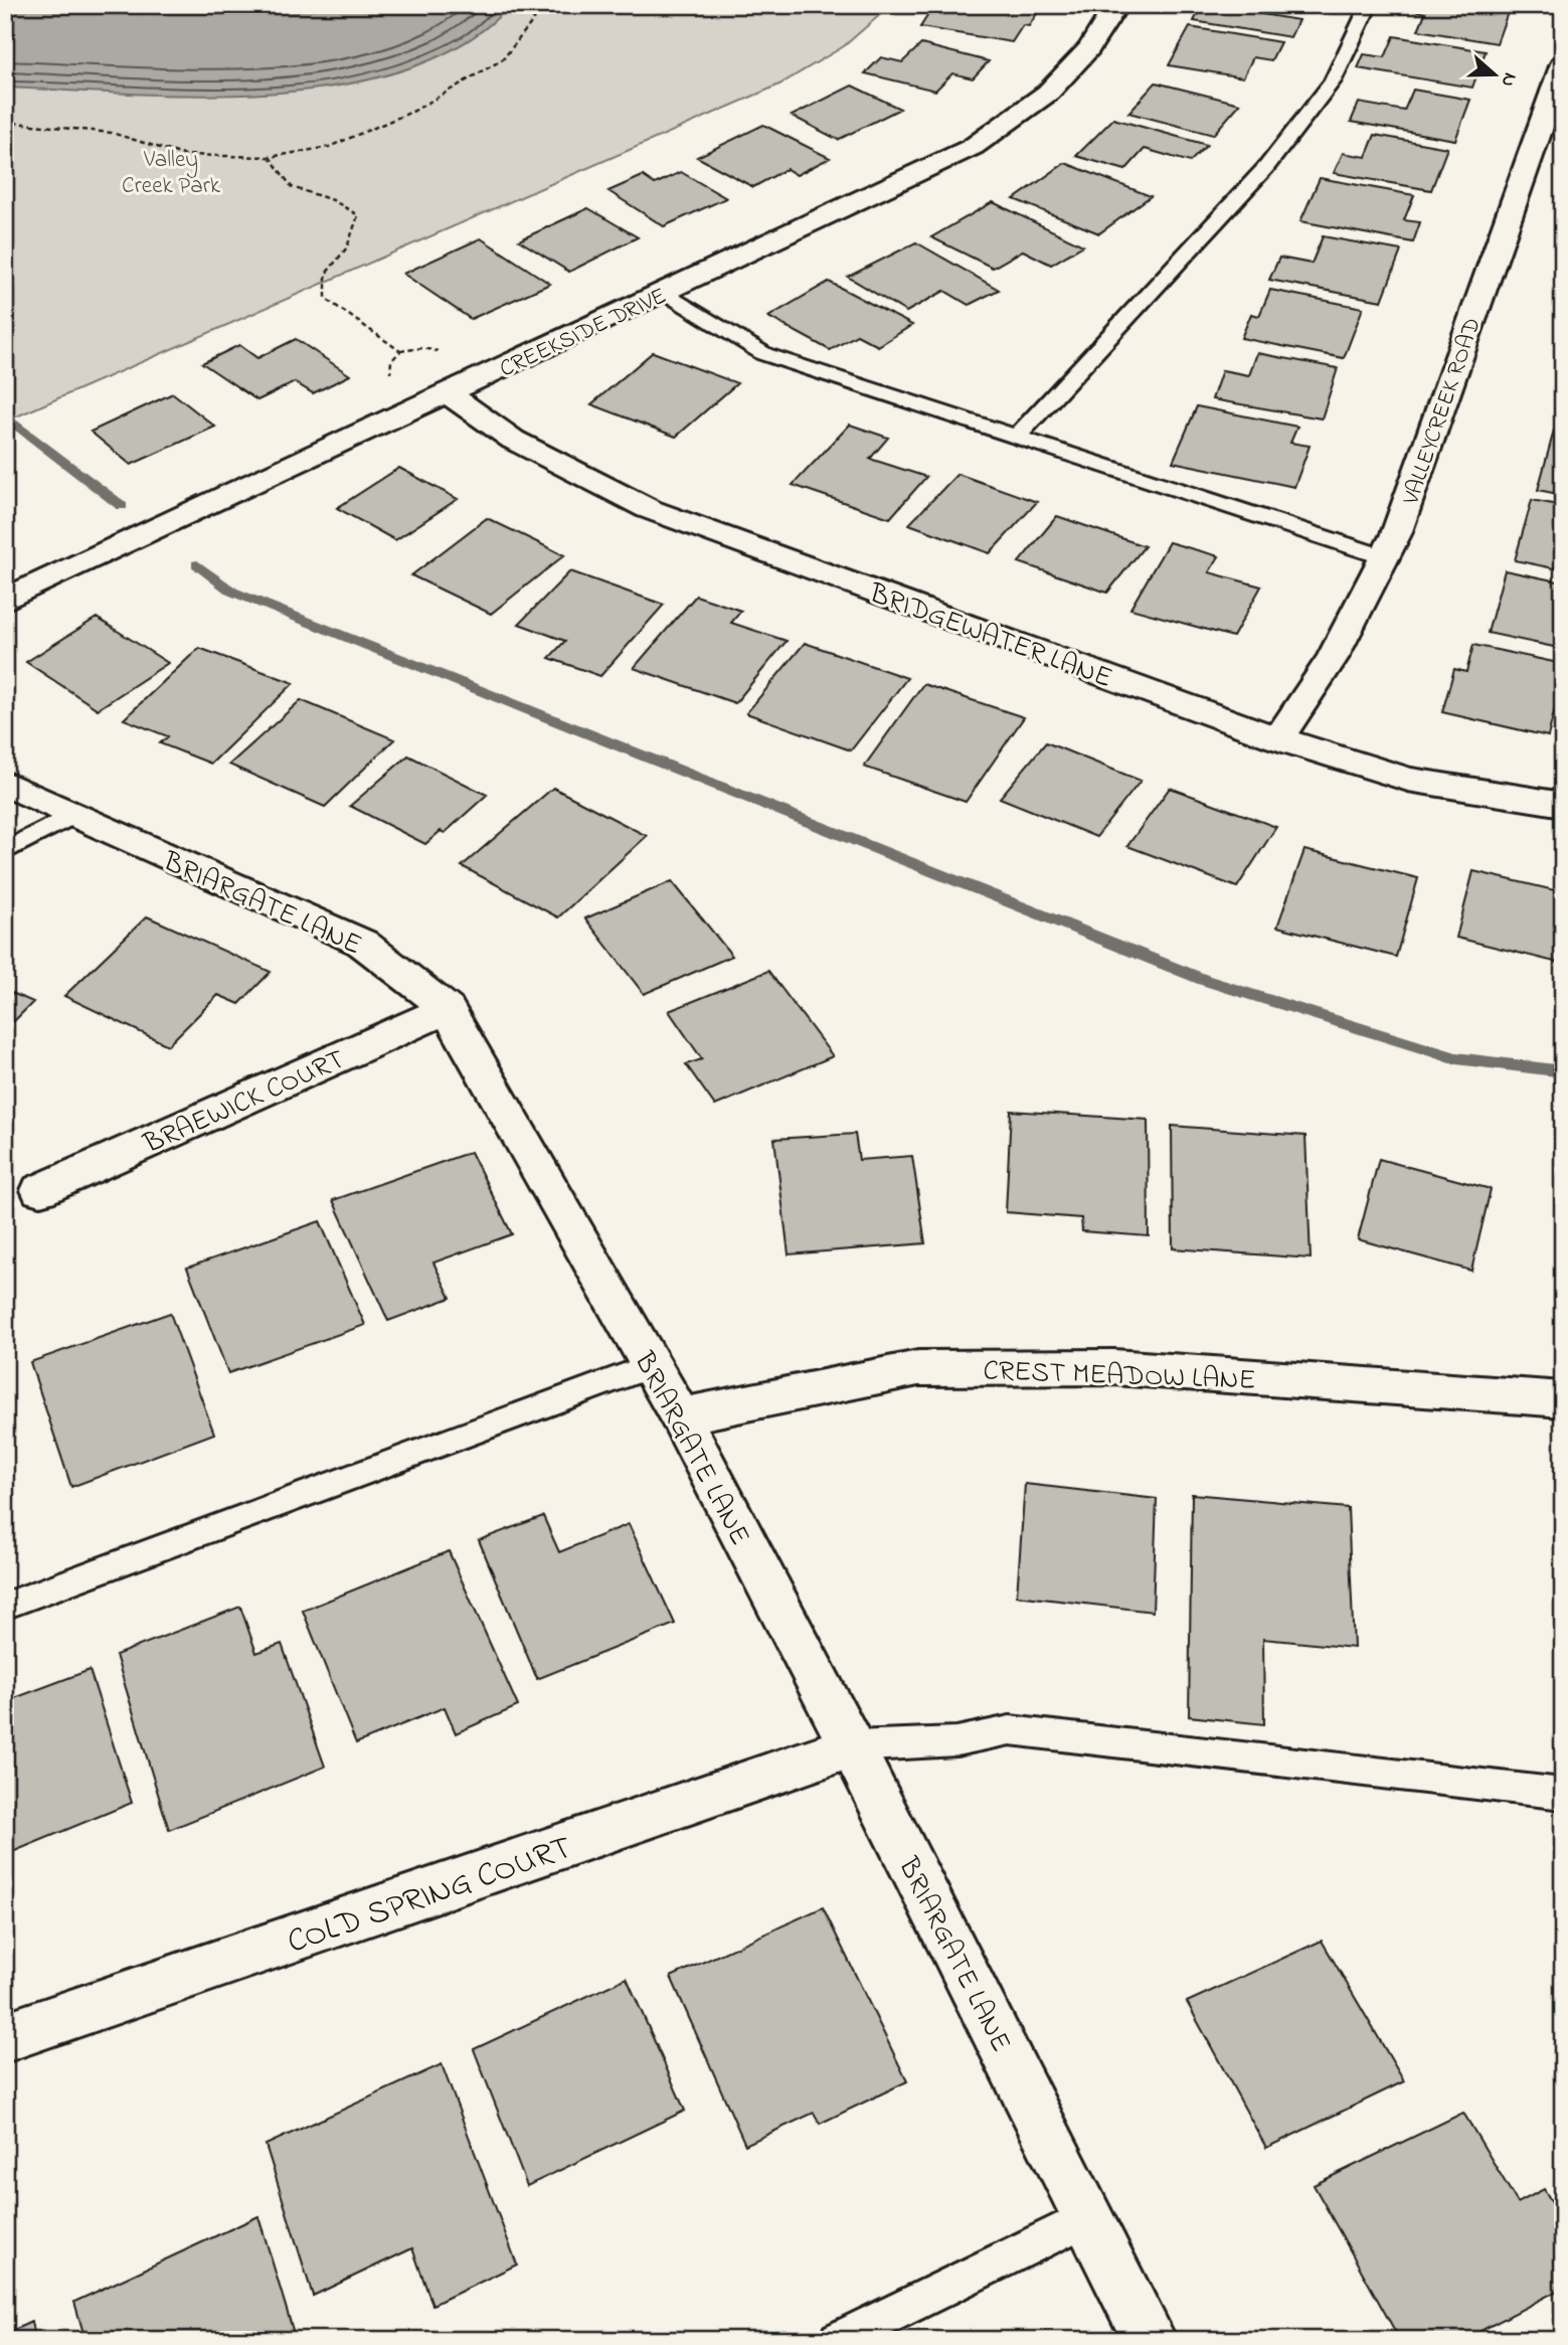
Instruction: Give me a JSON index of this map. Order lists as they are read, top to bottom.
{
  "streets": {
    "street": [
      "CREEKSIDE DRIVE",
      "VALLEYCREEK ROAD",
      "BRIDGEWATER LANE",
      "BRIARGATE LANE",
      "BRAEWICK COURT",
      "CREST MEADOW LANE",
      "COLD SPRING COURT"
    ]
  },
  "crossings": [
    ["CREEKSIDE DRIVE", "BRIDGEWATER LANE"],
    ["VALLEYCREEK ROAD", "BRIDGEWATER LANE"],
    ["BRIARGATE LANE", "BRAEWICK COURT"],
    ["BRIARGATE LANE", "CREST MEADOW LANE"],
    ["BRIARGATE LANE", "COLD SPRING COURT"]
  ],
  "parks": ["Valley Creek Park"],
  "north": "right"
}
